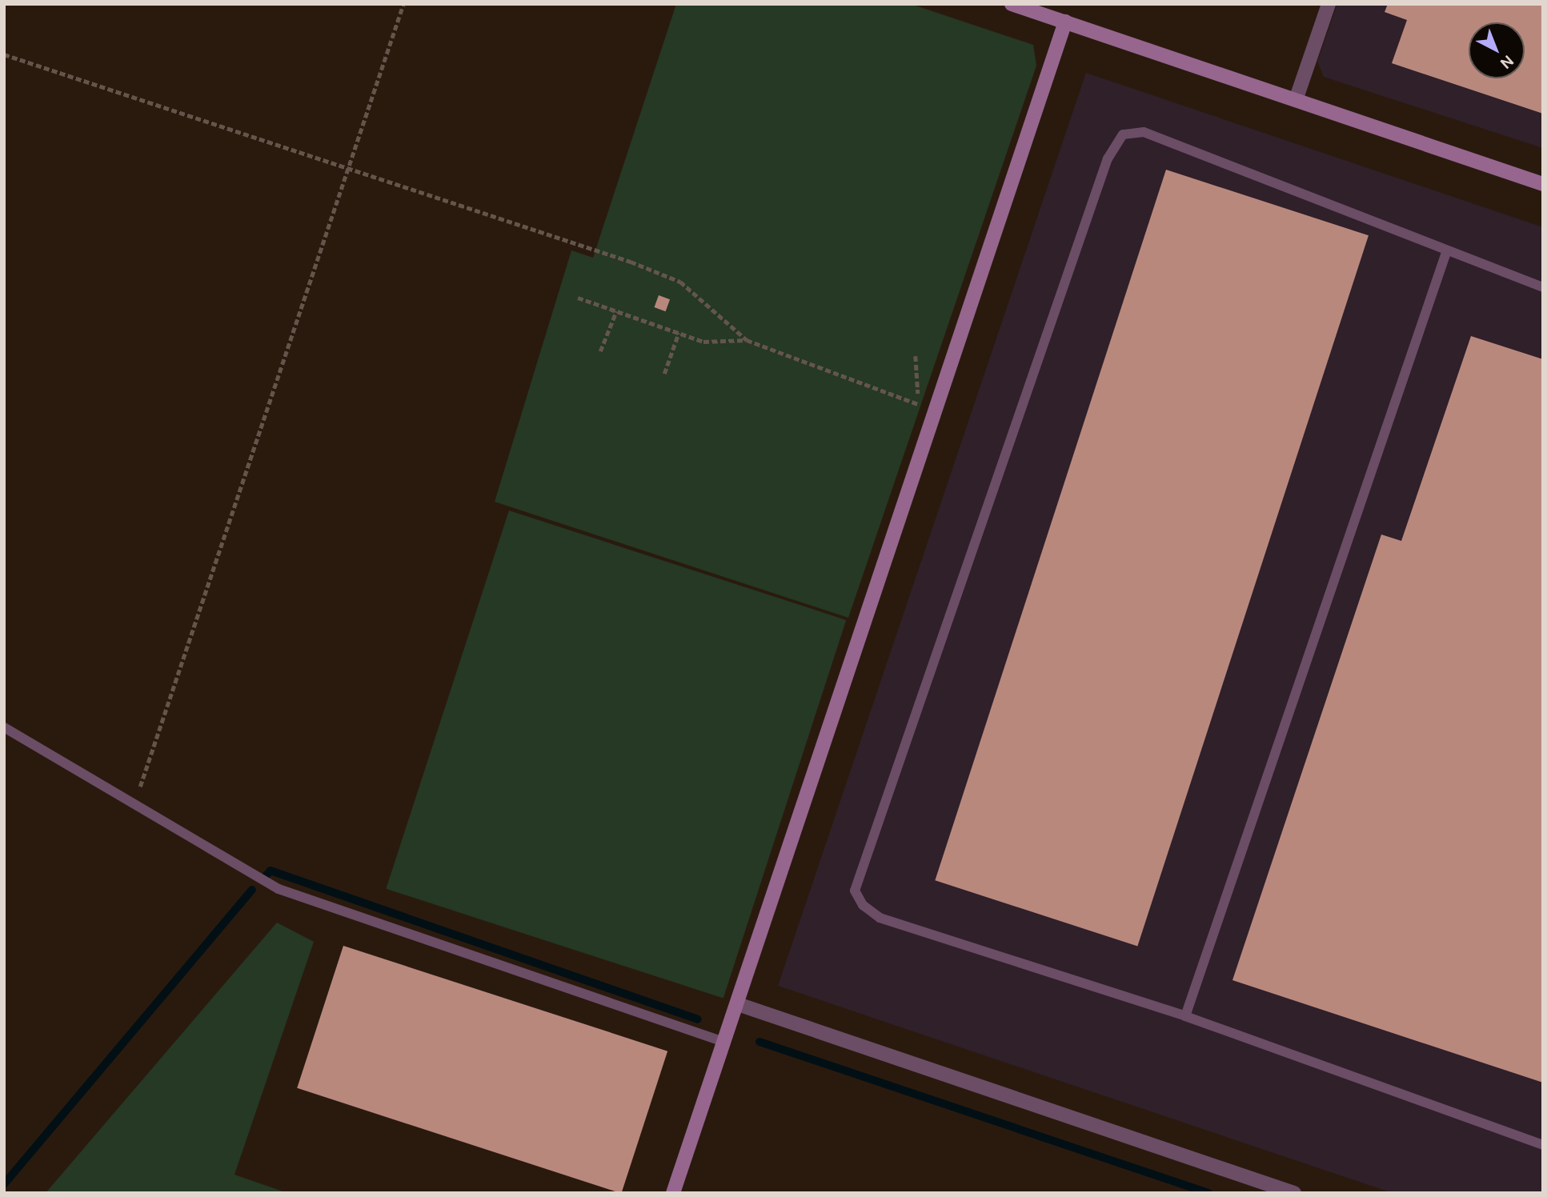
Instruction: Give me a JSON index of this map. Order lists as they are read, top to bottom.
{
  "north": "bottom right"
}
